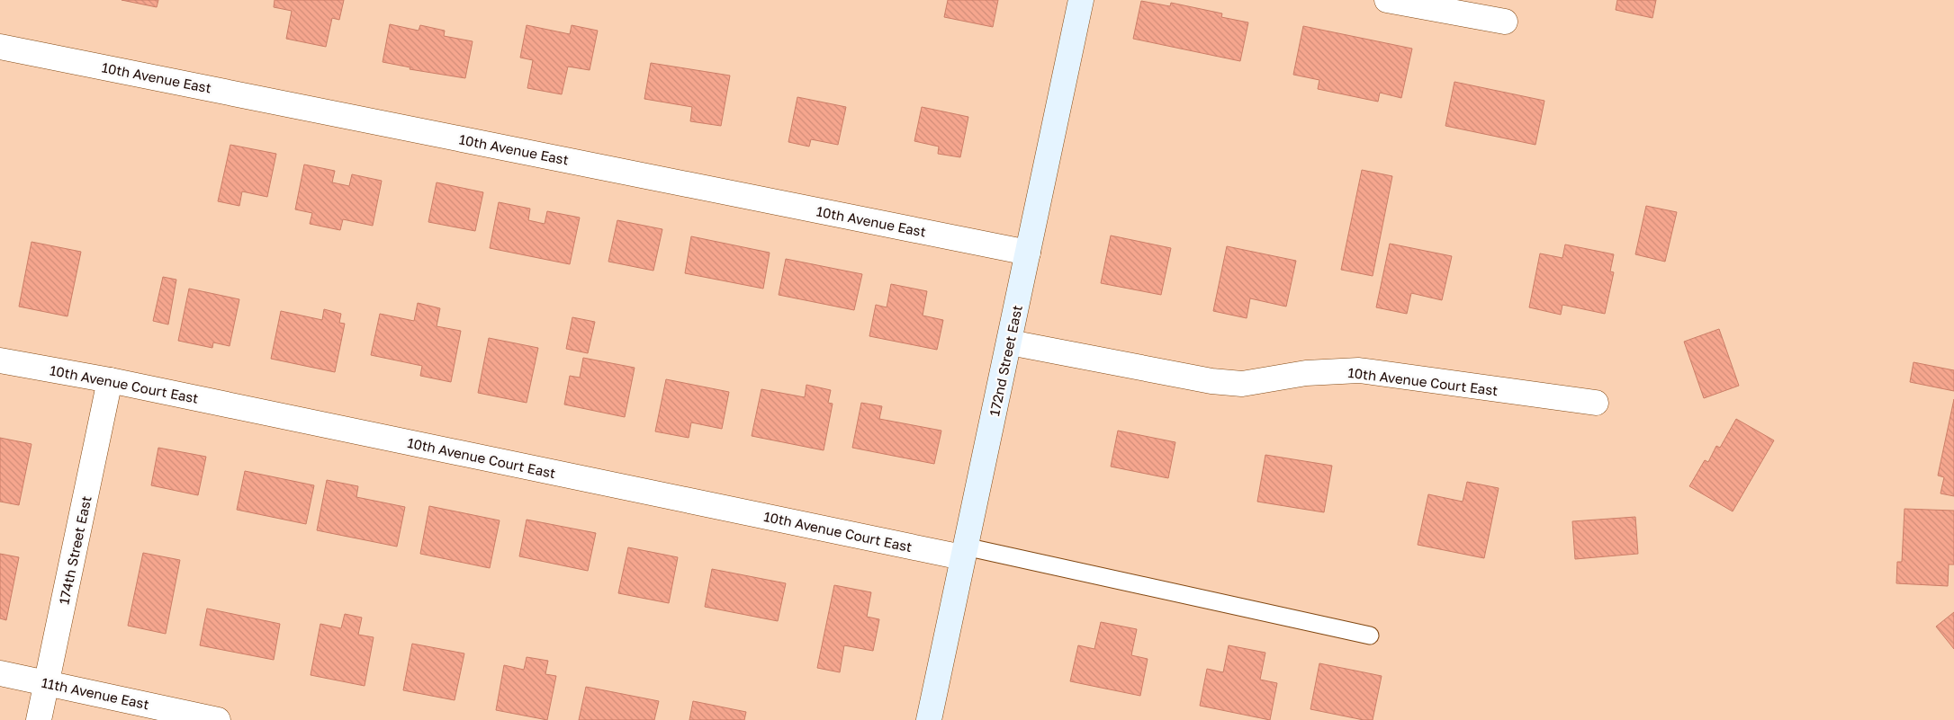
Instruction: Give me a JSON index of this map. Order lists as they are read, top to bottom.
{
  "streets": {
    "street": [
      "10th Avenue East",
      "172nd Street East",
      "10th Avenue Court East",
      "174th Street East",
      "11th Avenue East"
    ]
  },
  "crossings": [
    ["10th Avenue East", "172nd Street East"],
    ["172nd Street East", "10th Avenue Court East"],
    ["10th Avenue Court East", "174th Street East"],
    ["174th Street East", "11th Avenue East"]
  ]
}
